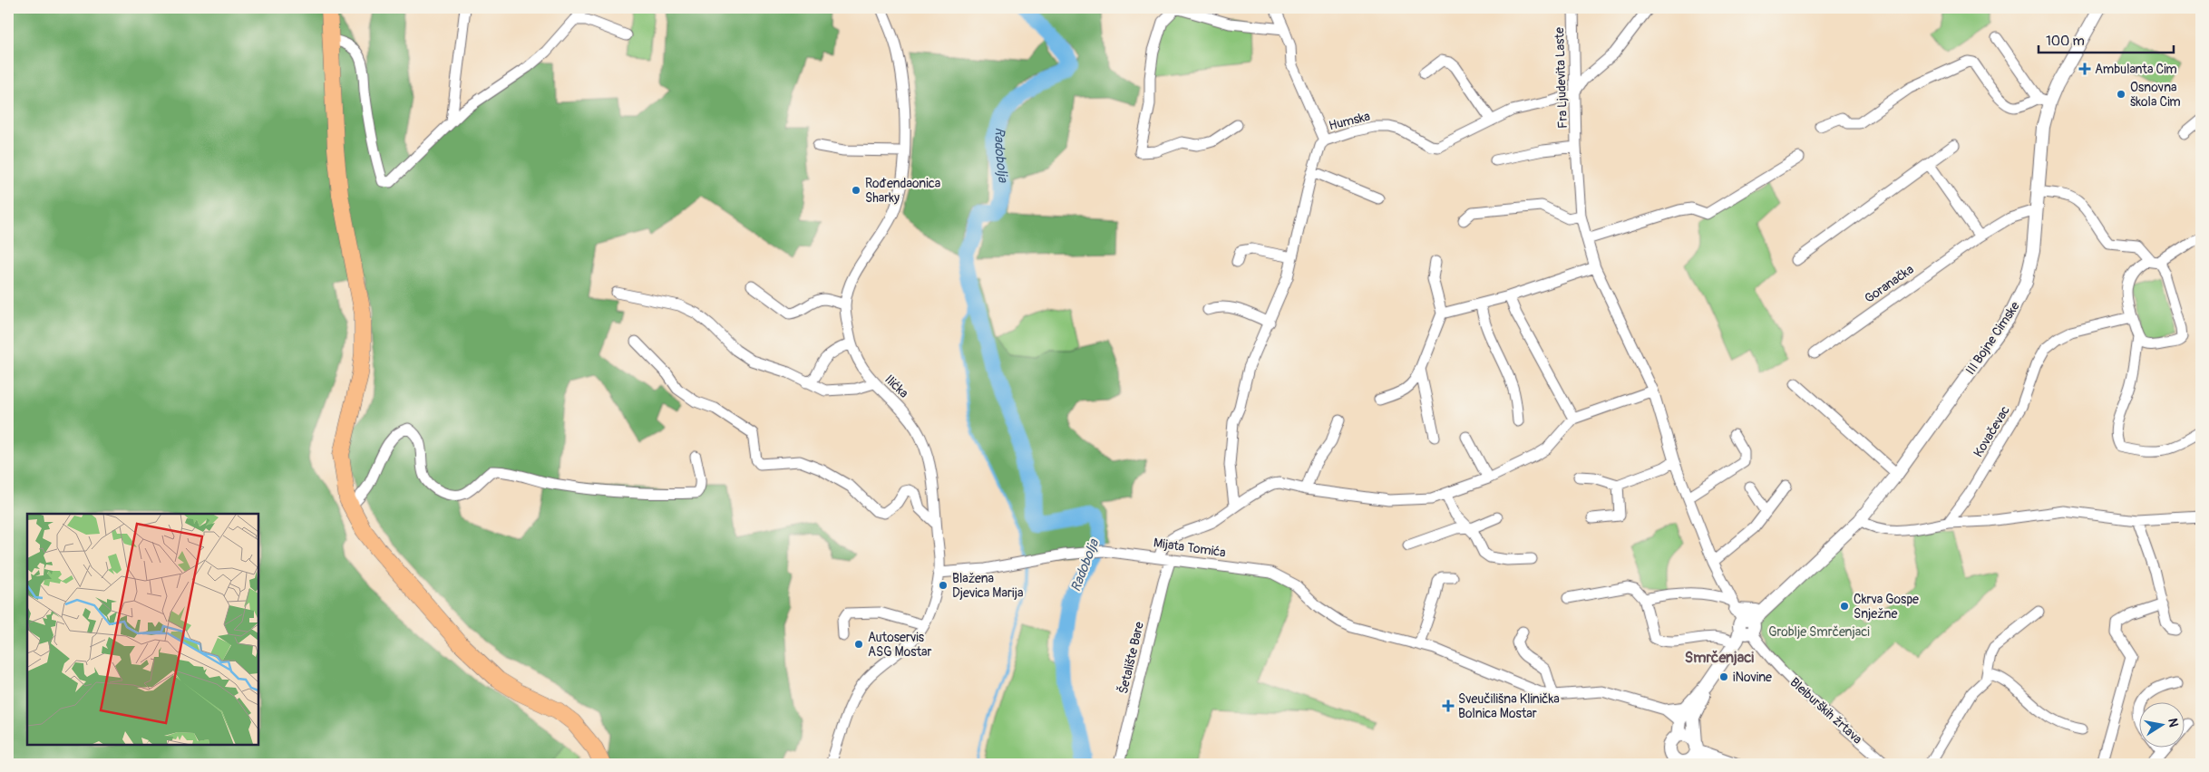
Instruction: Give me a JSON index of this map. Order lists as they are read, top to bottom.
{
  "streets": {
    "street": [
      "Fra Ljudevita Laste",
      "Humska",
      "Goranačka",
      "III Bojne Cimske",
      "Ilićka",
      "Kovačevac",
      "Mijata Tomića",
      "Šetalište Bare",
      "Bleiburških žrtava"
    ]
  },
  "crossings": [
    ["Fra Ljudevita Laste", "Humska"],
    ["Fra Ljudevita Laste", "III Bojne Cimske"],
    ["Fra Ljudevita Laste", "Bleiburških žrtava"],
    ["Goranačka", "III Bojne Cimske"],
    ["III Bojne Cimske", "Mijata Tomića"],
    ["III Bojne Cimske", "Bleiburških žrtava"],
    ["Ilićka", "Mijata Tomića"],
    ["Mijata Tomića", "Šetalište Bare"]
  ],
  "districts": ["Smrčenjaci"],
  "water": ["Radobolja"],
  "parks": ["Groblje Smrčenjaci"],
  "places": {
    "health": ["Ambulanta Cim", "Sveučilišna Klinička Bolnica Mostar"],
    "other": [
      "Osnovna škola Cim",
      "Rođendaonica Sharky",
      "Blažena Djevica Marija",
      "Ckrva Gospe Snježne",
      "Autoservis ASG Mostar",
      "iNovine"
    ]
  },
  "scale_bar": "100 m",
  "north": "right"
}
